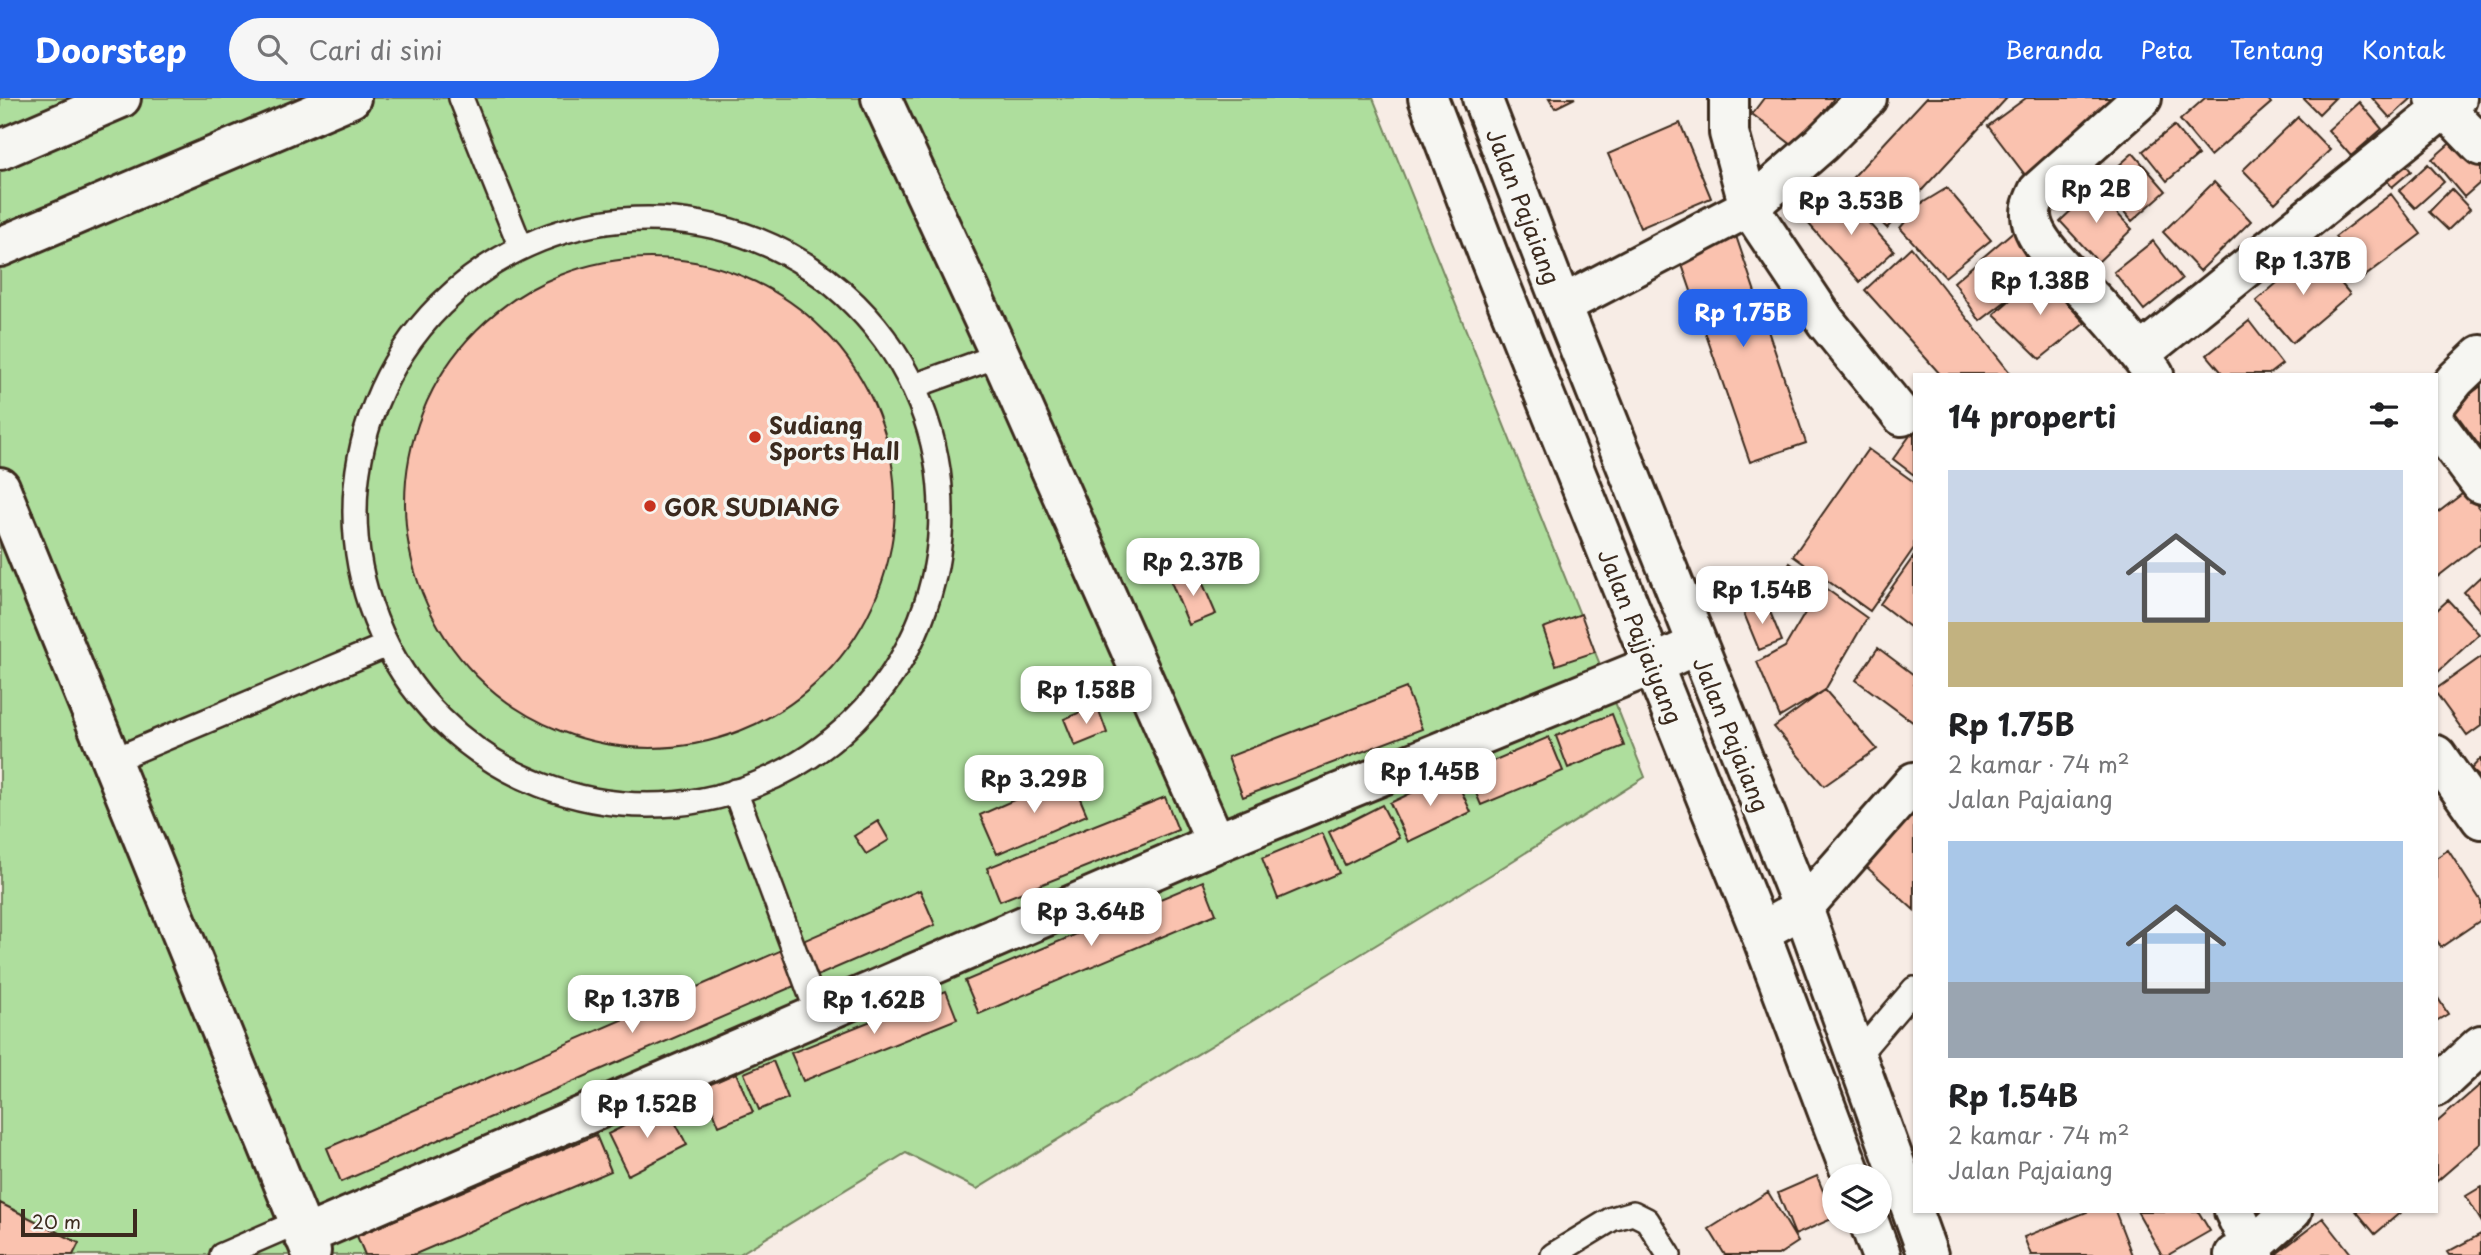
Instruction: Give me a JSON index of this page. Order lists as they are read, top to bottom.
{
  "streets": {
    "street": ["Jalan Pajaiang", "Jalan Pajjaiyang"]
  },
  "places": ["Sudiang Sports Hall", "GOR SUDIANG"],
  "scale_bar": "20 m",
  "page": {
    "header": "Doorstep",
    "search": "Cari di sini",
    "nav": [
      "Beranda",
      "Peta",
      "Tentang",
      "Kontak"
    ],
    "price": [
      "Rp 2B",
      "Rp 3.53B",
      "Rp 1.37B",
      "Rp 1.38B",
      "Rp 1.75B",
      "Rp 2.37B",
      "Rp 1.54B",
      "Rp 1.58B",
      "Rp 1.45B",
      "Rp 3.29B",
      "Rp 3.64B",
      "Rp 1.37B",
      "Rp 1.62B",
      "Rp 1.52B"
    ],
    "heading": "14 properti",
    "list": [
      {
        "name": "Rp 1.75B",
        "note": "2 kamar · 74 m² · Jalan Pajaiang"
      },
      {
        "name": "Rp 1.54B",
        "note": "2 kamar · 74 m² · Jalan Pajaiang"
      }
    ],
    "scale": "20 m"
  }
}
